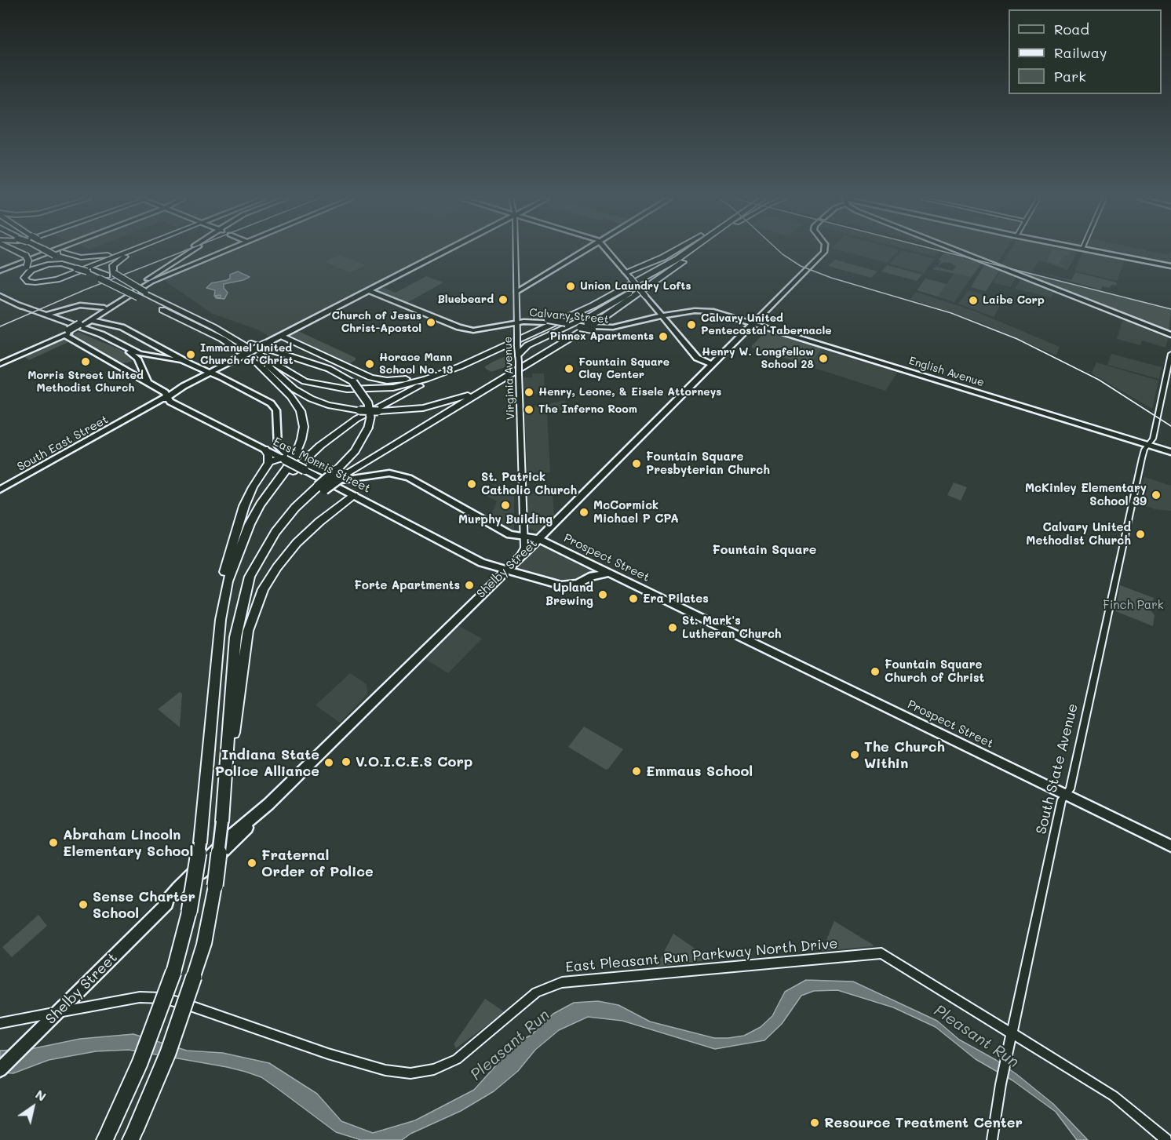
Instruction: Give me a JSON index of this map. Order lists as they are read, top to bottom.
{
  "streets": {
    "main road": [
      "Calvary Street",
      "English Avenue",
      "South East Street",
      "East Morris Street",
      "Prospect Street",
      "Shelby Street"
    ],
    "street": ["Virginia Avenue", "South State Avenue", "East Pleasant Run Parkway North Drive"]
  },
  "crossings": [
    ["Calvary Street", "English Avenue"],
    ["Calvary Street", "Virginia Avenue"],
    ["Calvary Street", "South East Street"],
    ["English Avenue", "Shelby Street"],
    ["English Avenue", "South State Avenue"],
    ["Virginia Avenue", "Prospect Street"],
    ["Virginia Avenue", "Shelby Street"],
    ["South East Street", "East Morris Street"],
    ["East Morris Street", "Prospect Street"],
    ["East Morris Street", "Shelby Street"],
    ["Prospect Street", "Shelby Street"],
    ["Prospect Street", "South State Avenue"],
    ["Shelby Street", "East Pleasant Run Parkway North Drive"],
    ["South State Avenue", "East Pleasant Run Parkway North Drive"]
  ],
  "districts": ["Fountain Square"],
  "water": ["Pleasant Run"],
  "parks": ["Finch Park"],
  "places": [
    "Union Laundry Lofts",
    "Bluebeard",
    "Laibe Corp",
    "Church of Jesus Christ-Apostol",
    "Calvary United Pentecostal Tabernacle",
    "Pinnex Apartments",
    "Immanuel United Church of Christ",
    "Henry W. Longfellow School 28",
    "Morris Street United Methodist Church",
    "Horace Mann School No. 13",
    "Fountain Square Clay Center",
    "Henry, Leone, & Eisele Attorneys",
    "The Inferno Room",
    "Fountain Square Presbyterian Church",
    "St. Patrick Catholic Church",
    "McKinley Elementary School 39",
    "Murphy Building",
    "McCormick Michael P CPA",
    "Calvary United Methodist Church",
    "Forte Apartments",
    "Upland Brewing",
    "Era Pilates",
    "St. Mark's Lutheran Church",
    "Fountain Square Church of Christ",
    "The Church Within",
    "V.O.I.C.E.S Corp",
    "Indiana State Police Alliance",
    "Emmaus School",
    "Abraham Lincoln Elementary School",
    "Fraternal Order of Police",
    "Sense Charter School",
    "Resource Treatment Center"
  ],
  "legend": ["Road", "Railway", "Park"],
  "north": "top right"
}
